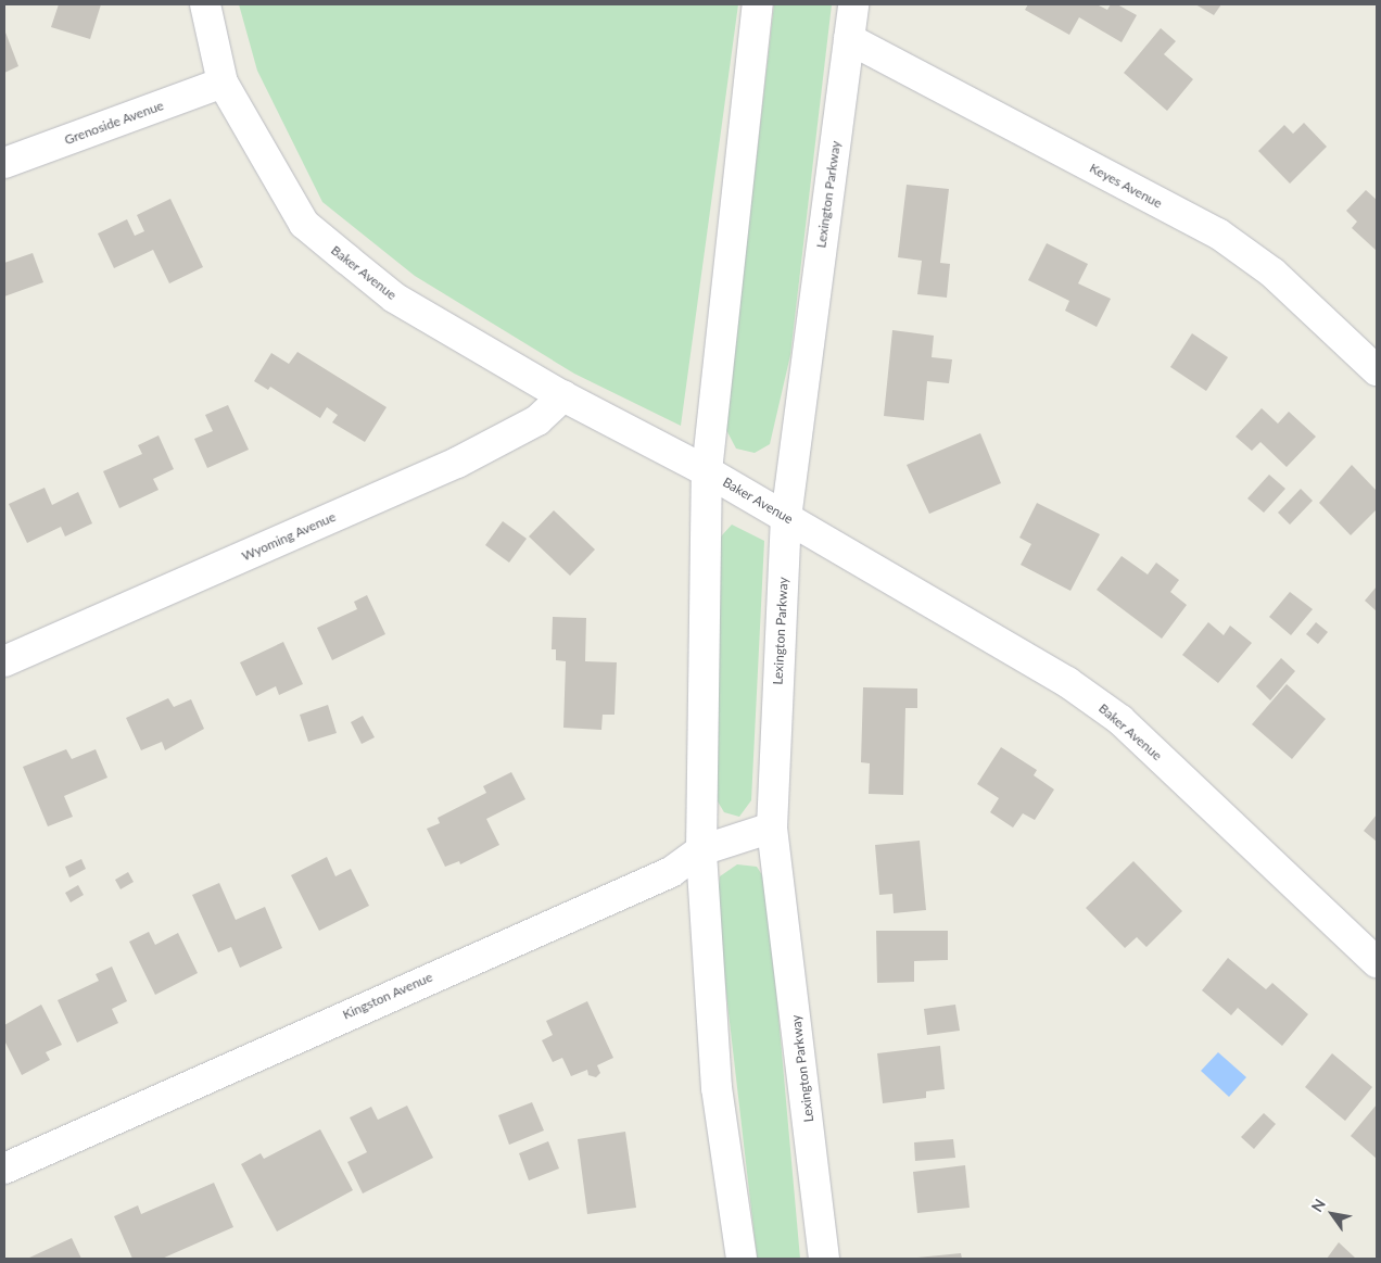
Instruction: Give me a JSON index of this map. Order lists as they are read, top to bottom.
{
  "streets": {
    "street": [
      "Grenoside Avenue",
      "Keyes Avenue",
      "Lexington Parkway",
      "Baker Avenue",
      "Wyoming Avenue",
      "Kingston Avenue"
    ]
  },
  "crossings": [
    ["Grenoside Avenue", "Baker Avenue"],
    ["Keyes Avenue", "Lexington Parkway"],
    ["Lexington Parkway", "Baker Avenue"],
    ["Lexington Parkway", "Kingston Avenue"],
    ["Baker Avenue", "Wyoming Avenue"]
  ],
  "north": "top left"
}
